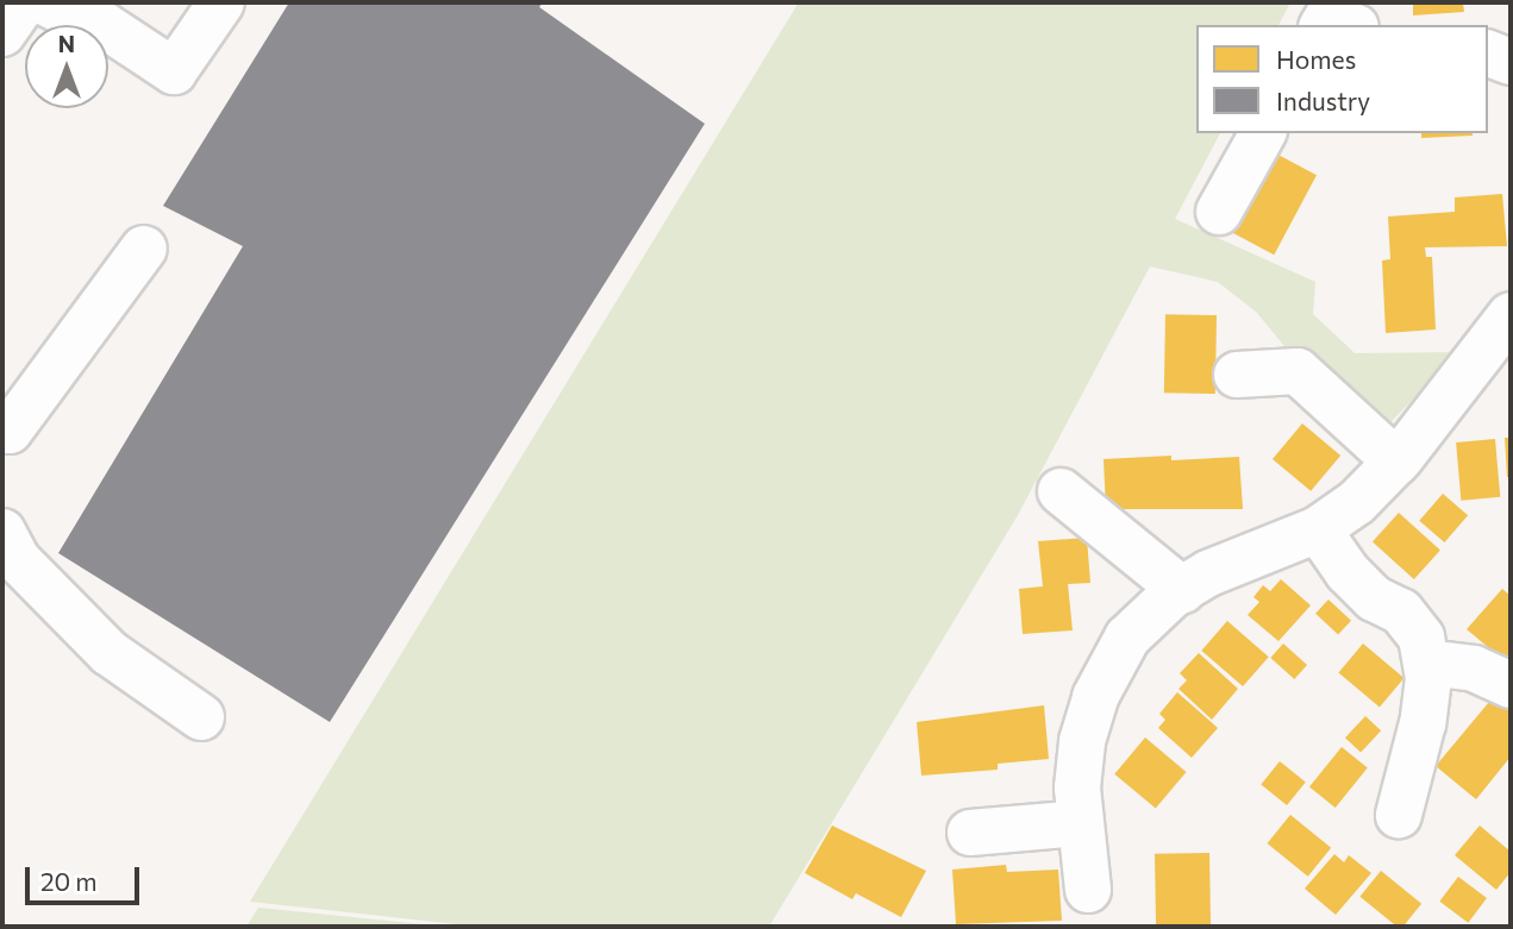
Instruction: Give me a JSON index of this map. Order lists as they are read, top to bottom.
{
  "legend": ["Homes", "Industry"],
  "scale_bar": "20 m",
  "north": "top"
}
